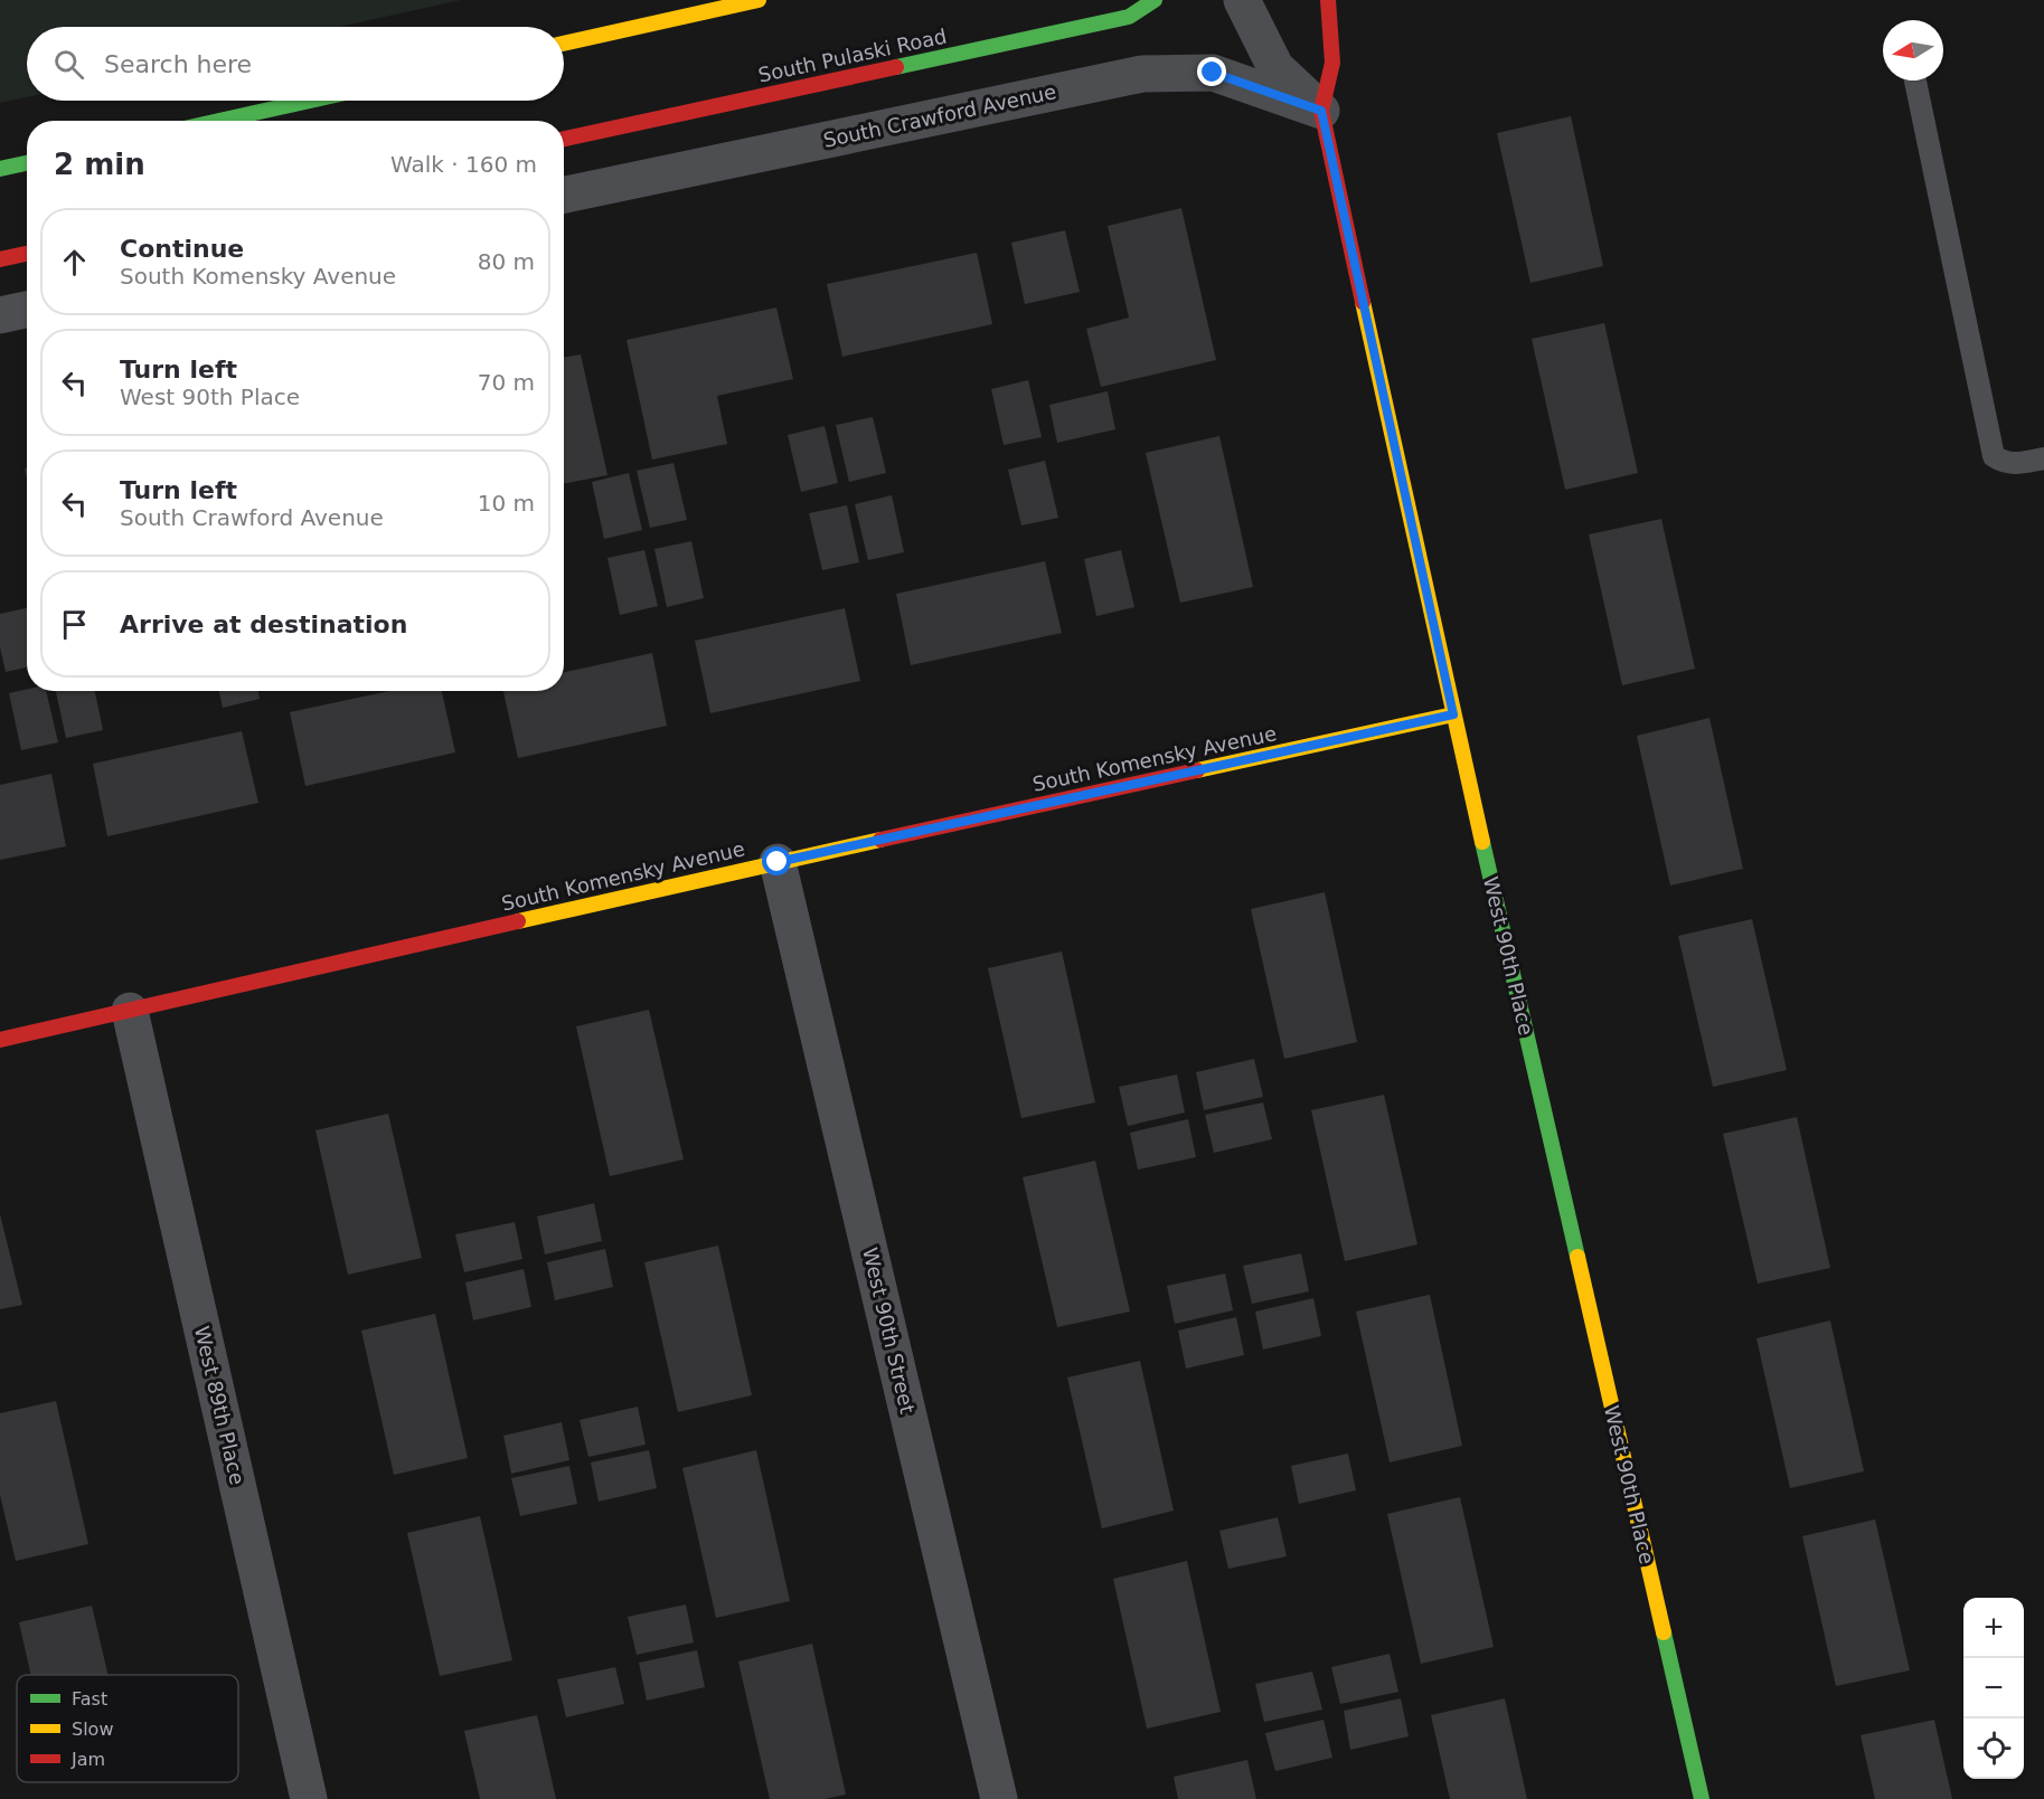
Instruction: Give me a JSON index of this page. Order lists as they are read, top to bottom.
{
  "streets": {
    "street": [
      "South Pulaski Road",
      "South Crawford Avenue",
      "South Komensky Avenue",
      "West 90th Place",
      "West 90th Street",
      "West 89th Place"
    ]
  },
  "crossings": [
    ["South Crawford Avenue", "West 90th Place"],
    ["South Komensky Avenue", "West 90th Place"],
    ["South Komensky Avenue", "West 90th Street"],
    ["South Komensky Avenue", "West 89th Place"]
  ],
  "legend": ["Fast", "Slow", "Jam"],
  "north": "left",
  "page": {
    "search": "Search here",
    "heading": ["2 min", "Walk · 160 m"],
    "list": [
      ["Continue", "South Komensky Avenue", "80 m"],
      ["Turn left", "West 90th Place", "70 m"],
      ["Turn left", "South Crawford Avenue", "10 m"],
      "Arrive at destination"
    ],
    "map_buttons": ["+", "−"]
  }
}
